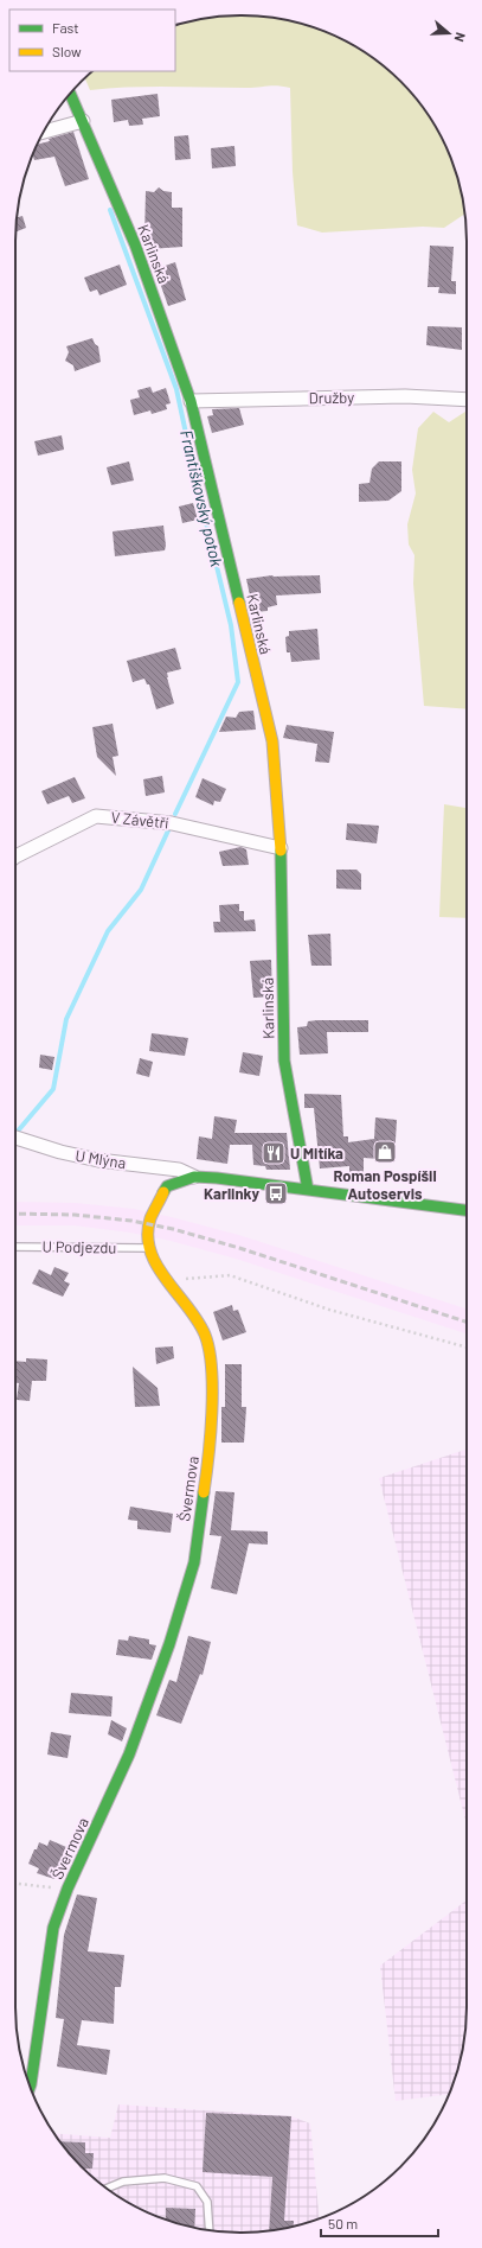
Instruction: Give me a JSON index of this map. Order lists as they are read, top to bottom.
{
  "streets": {
    "street": [
      "Karlinská",
      "Družby",
      "V Závětří",
      "U Mlýna",
      "Švermova"
    ],
    "lane": ["U Podjezdu"]
  },
  "crossings": [
    ["Karlinská", "Družby"],
    ["Karlinská", "V Závětří"],
    ["Karlinská", "Švermova"],
    ["U Mlýna", "Švermova"],
    ["U Podjezdu", "Švermova"]
  ],
  "water": ["Františkovský potok"],
  "places": {
    "shop": ["Roman Pospíšil Autoservis"],
    "restaurant": ["U Mitíka"],
    "bus stop": ["Karlinky"]
  },
  "legend": ["Fast", "Slow"],
  "scale_bar": "50 m",
  "north": "right"
}
